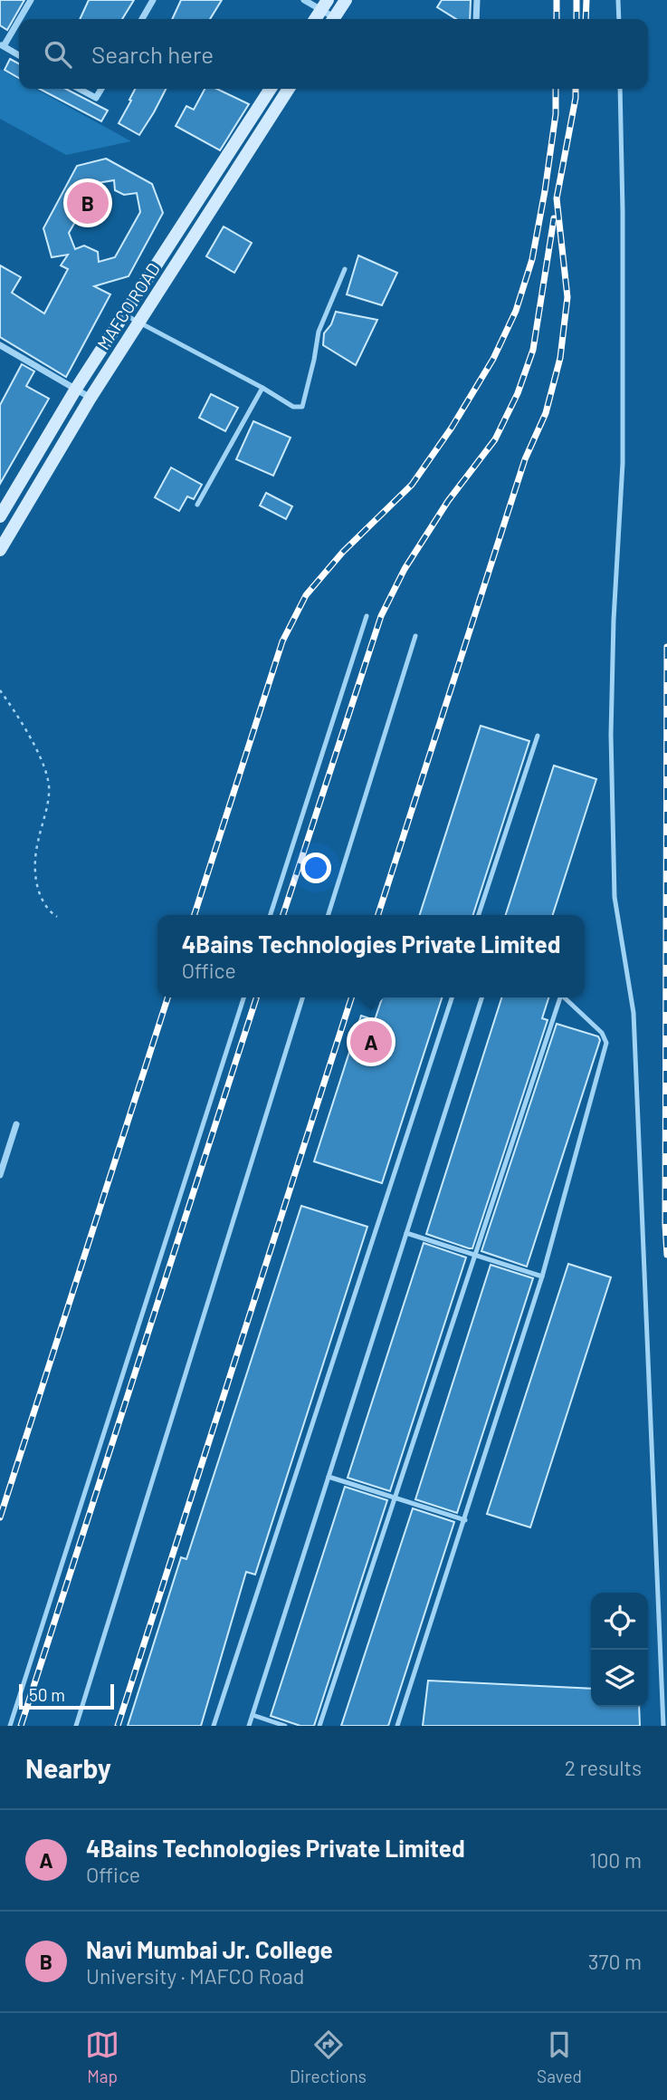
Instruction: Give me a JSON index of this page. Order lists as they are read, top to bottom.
{
  "streets": {
    "main road": ["MAFCO ROAD"]
  },
  "scale_bar": "50 m",
  "page": {
    "search": "Search here",
    "pins": ["B", "A"],
    "popup": ["4Bains Technologies Private Limited", "Office"],
    "scale": "50 m",
    "heading": ["Nearby", "2 results"],
    "list": [
      {
        "mark": "A",
        "name": "4Bains Technologies Private Limited",
        "note": "Office",
        "value": "100 m"
      },
      {
        "mark": "B",
        "name": "Navi Mumbai Jr. College",
        "note": "University · MAFCO Road",
        "value": "370 m"
      }
    ],
    "nav": ["Map", "Directions", "Saved"]
  }
}
